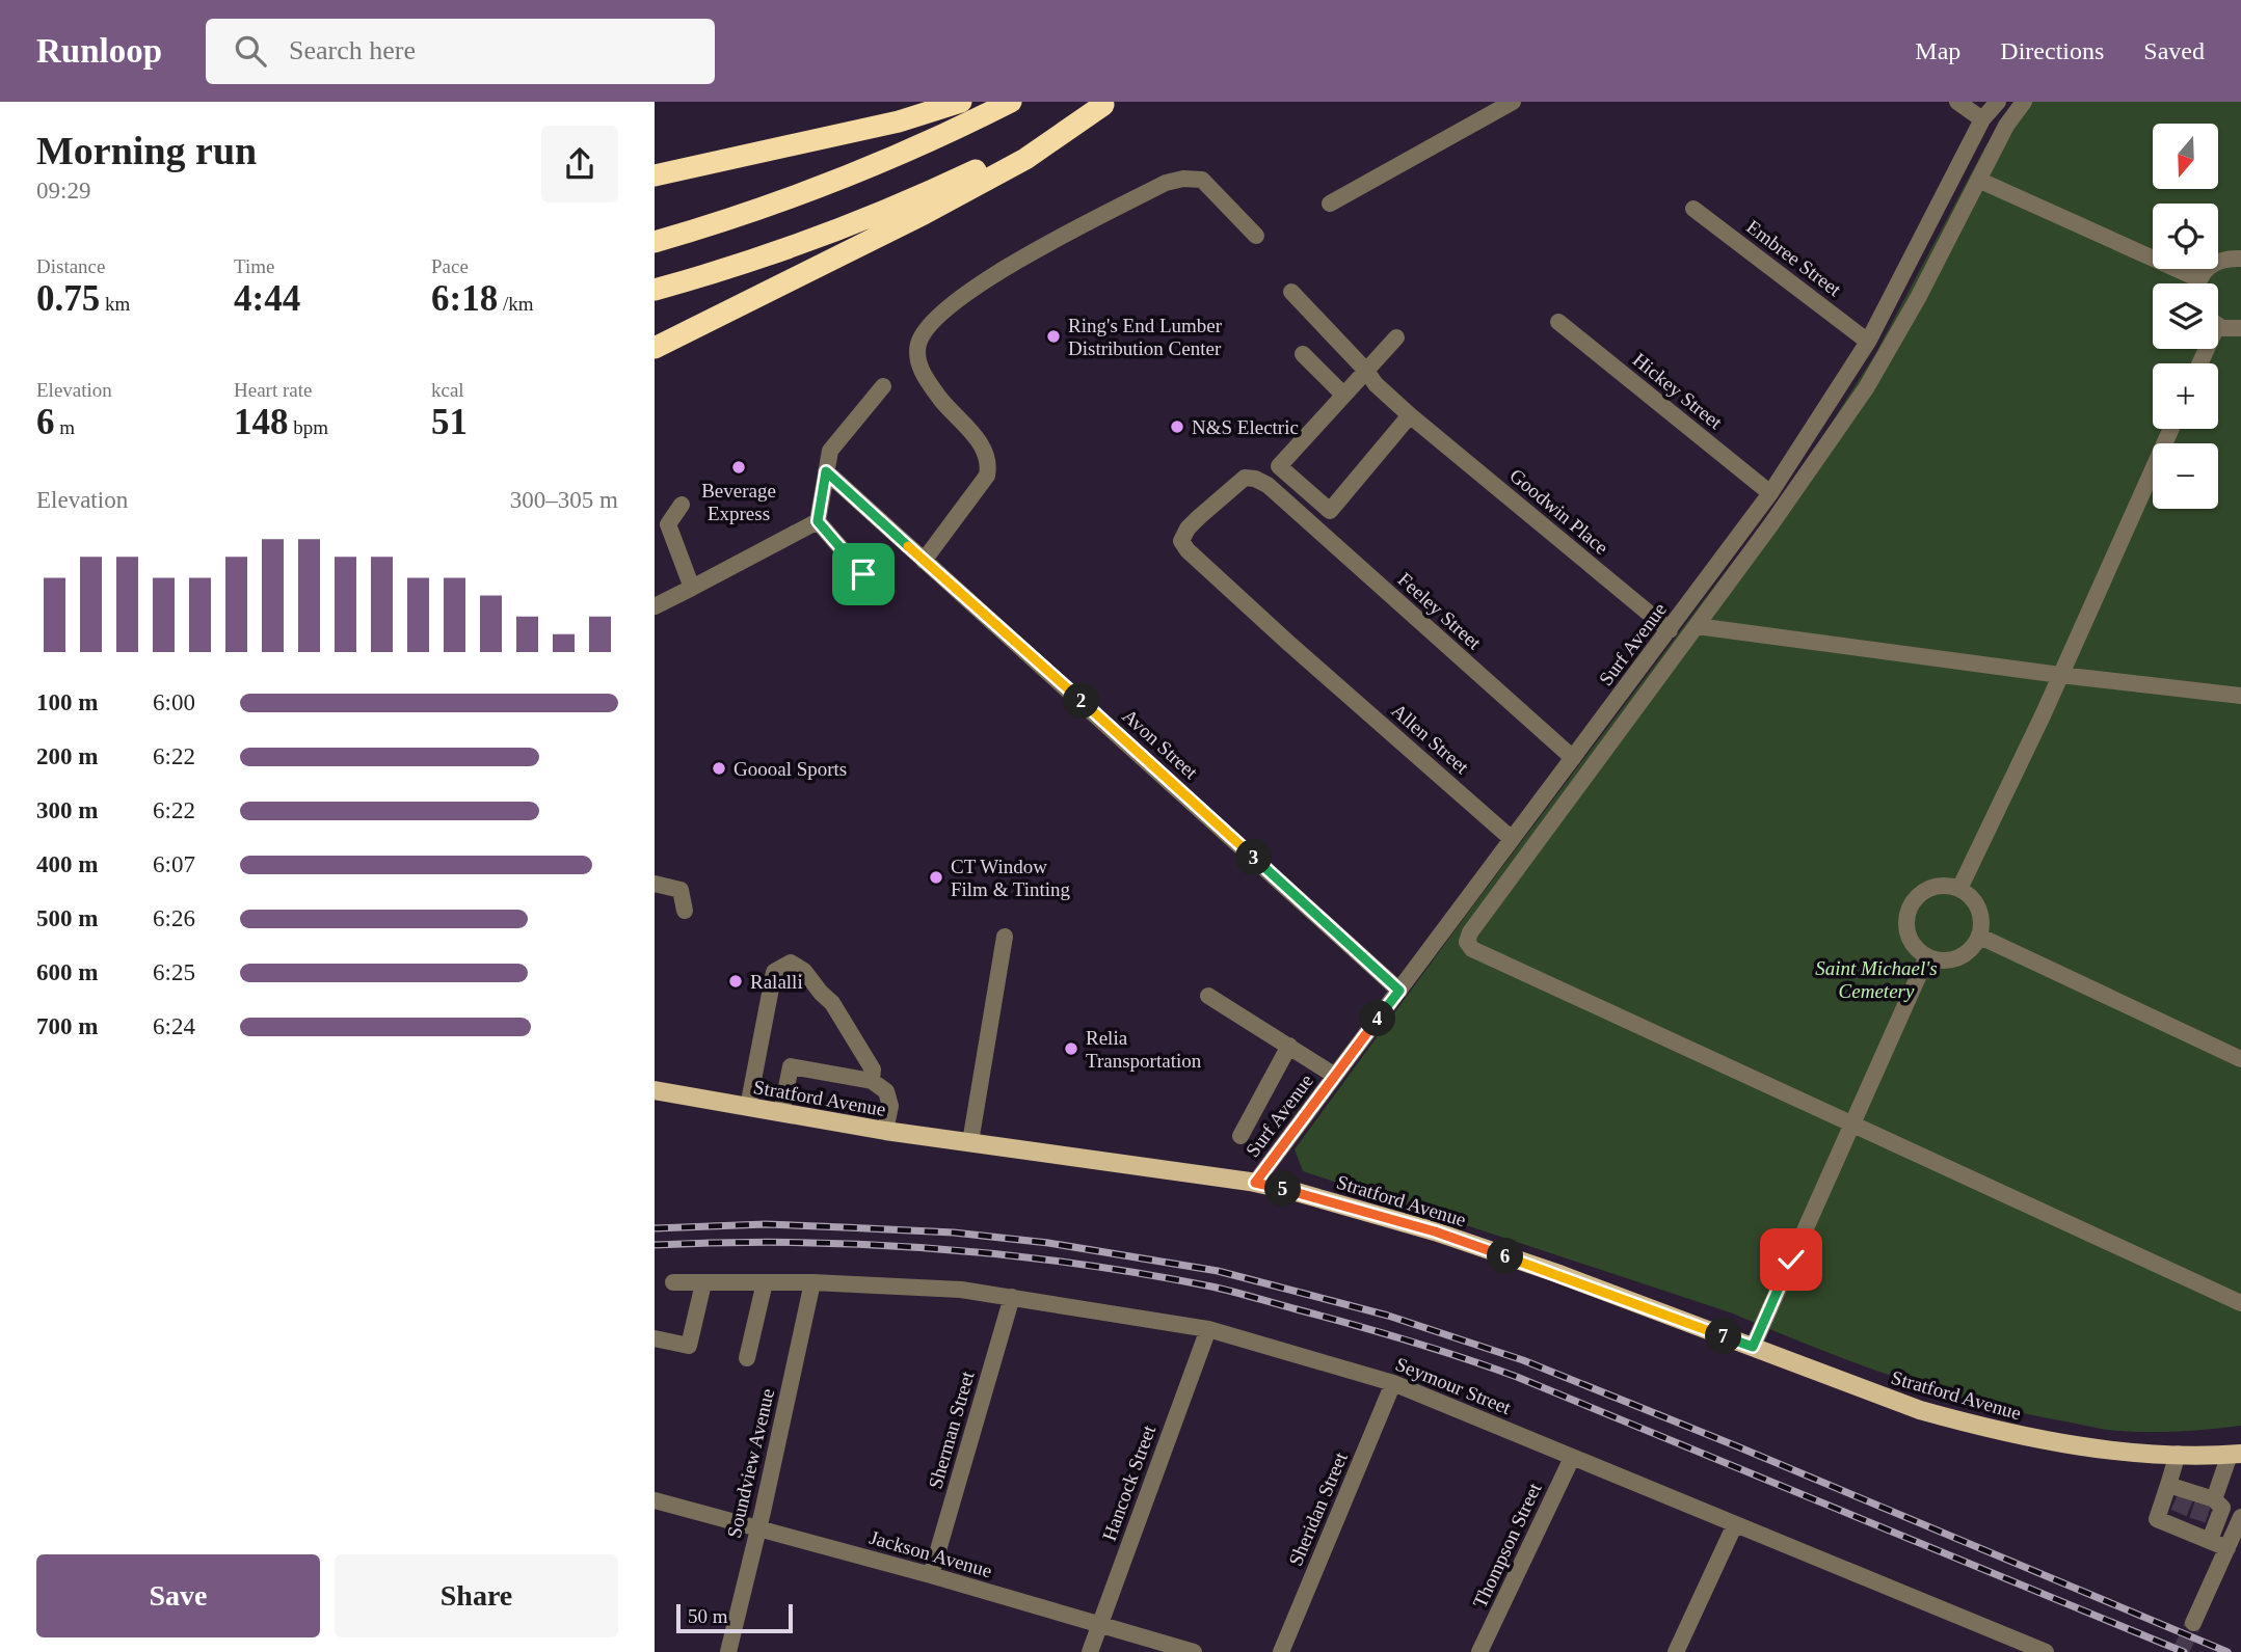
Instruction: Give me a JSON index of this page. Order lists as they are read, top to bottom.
{
  "streets": {
    "main road": ["Stratford Avenue"],
    "street": [
      "Embree Street",
      "Hickey Street",
      "Goodwin Place",
      "Feeley Street",
      "Surf Avenue",
      "Allen Street",
      "Avon Street",
      "Seymour Street",
      "Sherman Street",
      "Soundview Avenue",
      "Hancock Street",
      "Sheridan Street",
      "Thompson Street",
      "Jackson Avenue"
    ]
  },
  "crossings": [
    ["Embree Street", "Surf Avenue"],
    ["Hickey Street", "Surf Avenue"],
    ["Goodwin Place", "Surf Avenue"],
    ["Feeley Street", "Surf Avenue"],
    ["Feeley Street", "Allen Street"],
    ["Surf Avenue", "Allen Street"],
    ["Surf Avenue", "Avon Street"],
    ["Surf Avenue", "Stratford Avenue"],
    ["Seymour Street", "Sherman Street"],
    ["Seymour Street", "Soundview Avenue"],
    ["Seymour Street", "Hancock Street"],
    ["Seymour Street", "Sheridan Street"],
    ["Seymour Street", "Thompson Street"],
    ["Sherman Street", "Jackson Avenue"],
    ["Soundview Avenue", "Jackson Avenue"],
    ["Hancock Street", "Jackson Avenue"]
  ],
  "parks": ["Saint Michael's Cemetery"],
  "places": [
    "Ring's End Lumber Distribution Center",
    "N&S Electric",
    "Beverage Express",
    "Goooal Sports",
    "CT Window Film & Tinting",
    "Ralalli",
    "Relia Transportation"
  ],
  "scale_bar": "50 m",
  "north": "bottom",
  "page": {
    "header": "Runloop",
    "search": "Search here",
    "nav": ["Map", "Directions", "Saved"],
    "heading": ["Morning run", "09:29"],
    "map_buttons": ["+", "−"],
    "stats": [
      ["Distance", "0.75 km"],
      ["Time", "4:44"],
      ["Pace", "6:18 /km"],
      ["Elevation", "6 m"],
      ["Heart rate", "148 bpm"],
      ["kcal", "51"]
    ],
    "chart": ["Elevation", "300–305 m"],
    "list": [
      {
        "name": "100 m",
        "note": "6:00"
      },
      {
        "name": "200 m",
        "note": "6:22"
      },
      {
        "name": "300 m",
        "note": "6:22"
      },
      {
        "name": "400 m",
        "note": "6:07"
      },
      {
        "name": "500 m",
        "note": "6:26"
      },
      {
        "name": "600 m",
        "note": "6:25"
      },
      {
        "name": "700 m",
        "note": "6:24"
      }
    ],
    "pins": [
      "2",
      "3",
      "4",
      "5",
      "6",
      "7"
    ],
    "buttons": ["Save", "Share"],
    "scale": "50 m"
  }
}
